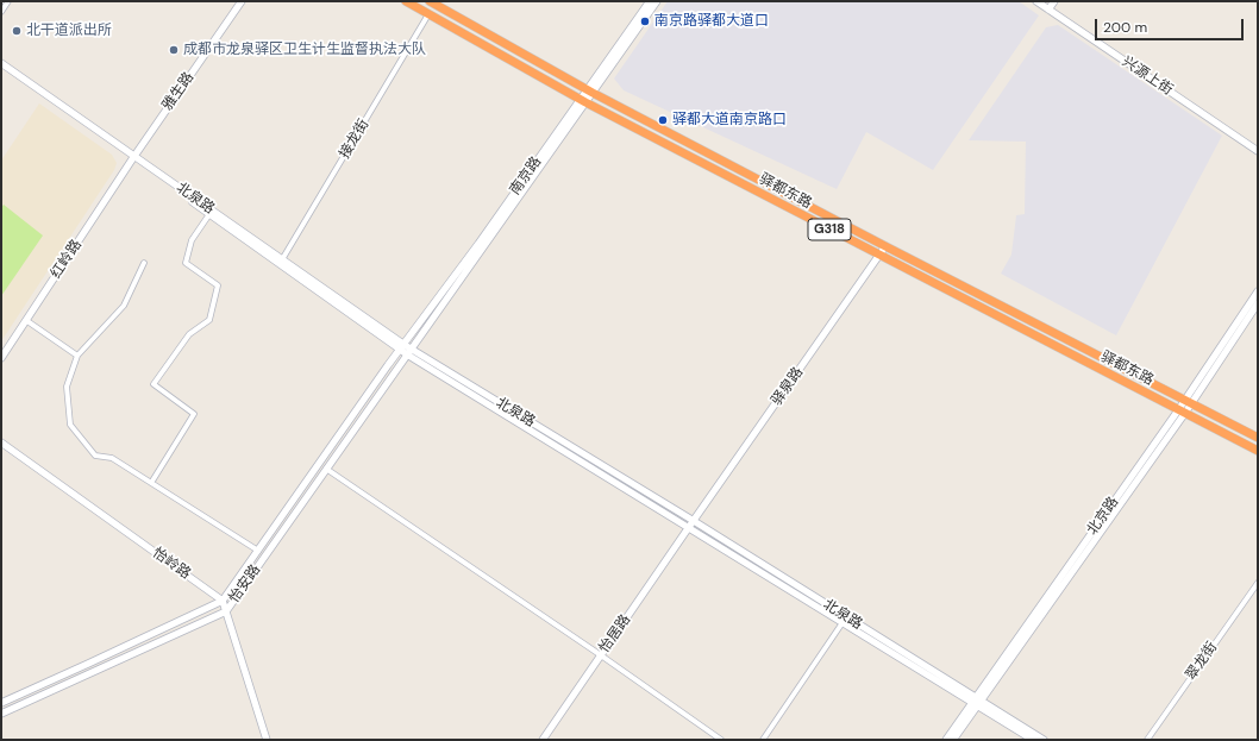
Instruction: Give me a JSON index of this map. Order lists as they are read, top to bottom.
{
  "streets": {
    "highway": ["驿都东路", "G318"],
    "street": [
      "兴源上街",
      "雅生路",
      "接龙街",
      "南京路",
      "北泉路",
      "红岭路",
      "驿泉路",
      "北京路",
      "怡岭路",
      "怡安路",
      "怡居路",
      "翠龙街"
    ]
  },
  "crossings": [
    ["雅生路", "北泉路"],
    ["雅生路", "红岭路"],
    ["接龙街", "驿都东路"],
    ["接龙街", "北泉路"],
    ["南京路", "驿都东路"],
    ["南京路", "北泉路"],
    ["南京路", "怡安路"],
    ["驿都东路", "驿泉路"],
    ["驿都东路", "北京路"],
    ["驿都东路", "怡安路"],
    ["北泉路", "红岭路"],
    ["北泉路", "驿泉路"],
    ["北泉路", "北京路"],
    ["北泉路", "怡安路"],
    ["北泉路", "怡居路"],
    ["驿泉路", "怡居路"],
    ["怡岭路", "怡安路"]
  ],
  "places": [
    "南京路驿都大道口",
    "北干道派出所",
    "成都市龙泉驿区卫生计生监督执法大队",
    "驿都大道南京路口"
  ],
  "scale_bar": "200 m"
}
